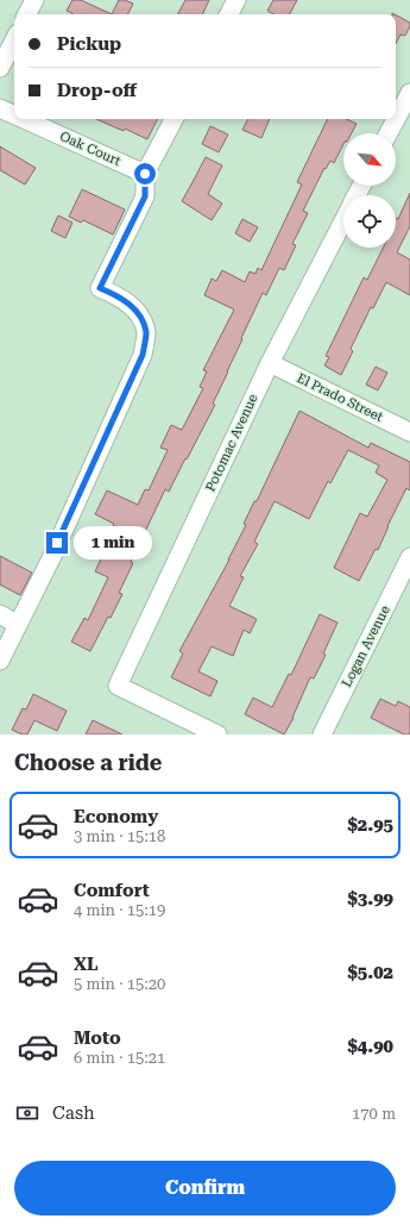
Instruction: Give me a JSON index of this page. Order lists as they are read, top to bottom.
{
  "streets": {
    "street": [
      "Oak Court",
      "El Prado Street",
      "Potomac Avenue",
      "Logan Avenue"
    ]
  },
  "crossings": [
    ["El Prado Street", "Potomac Avenue"]
  ],
  "north": "bottom right",
  "page": {
    "banner": ["Pickup", "Drop-off"],
    "bubble": "1 min",
    "heading": "Choose a ride",
    "list": [
      {
        "name": "Economy",
        "note": "3 min · 15:18",
        "value": "$2.95"
      },
      {
        "name": "Comfort",
        "note": "4 min · 15:19",
        "value": "$3.99"
      },
      {
        "name": "XL",
        "note": "5 min · 15:20",
        "value": "$5.02"
      },
      {
        "name": "Moto",
        "note": "6 min · 15:21",
        "value": "$4.90"
      }
    ],
    "pay": ["Cash", "170 m"],
    "buttons": "Confirm"
  }
}
